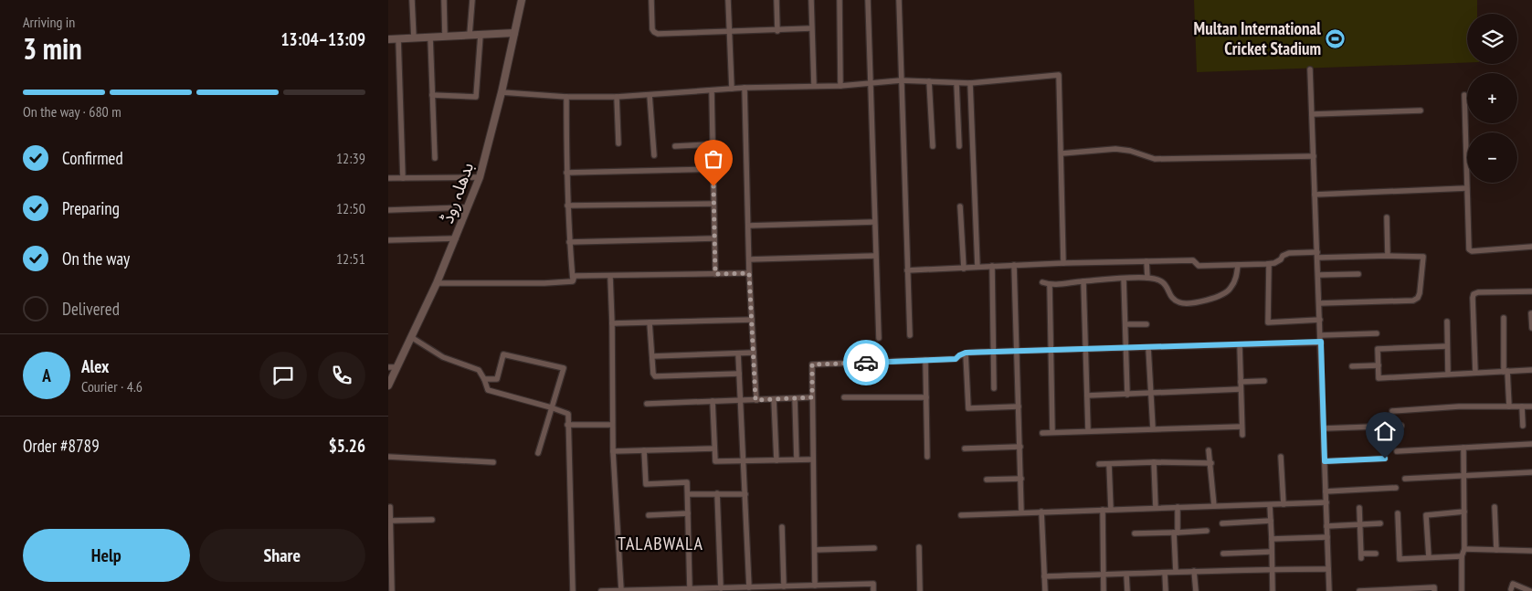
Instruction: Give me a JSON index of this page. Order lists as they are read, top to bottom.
{
  "streets": {
    "main road": ["بدھلہ روڈ"]
  },
  "districts": ["TALABWALA"],
  "places": {
    "sports": ["Multan International Cricket Stadium"]
  },
  "page": {
    "heading": ["3 min", "Arriving in", "13:04–13:09"],
    "panel": [
      "Alex",
      "Courier · 4.6",
      "Order #8789",
      "$5.26"
    ],
    "map_buttons": ["+", "−"],
    "bar": "On the way · 680 m",
    "list": [
      ["Confirmed", "12:39"],
      ["Preparing", "12:50"],
      ["On the way", "12:51"],
      "Delivered"
    ],
    "round": "A",
    "buttons": ["Help", "Share"]
  }
}
